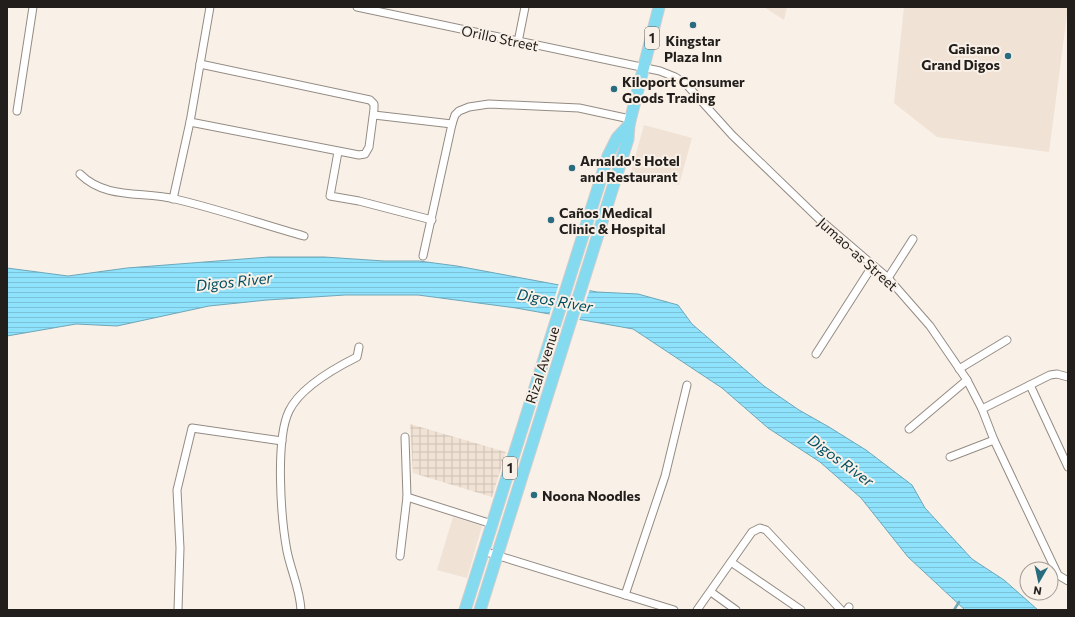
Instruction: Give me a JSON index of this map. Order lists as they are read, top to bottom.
{
  "streets": {
    "main road": ["1", "Rizal Avenue"],
    "street": ["Orillo Street", "Jumao-as Street"]
  },
  "crossings": [
    ["Orillo Street", "Jumao-as Street"],
    ["Orillo Street", "Rizal Avenue"],
    ["Jumao-as Street", "Rizal Avenue"]
  ],
  "water": ["Digos River"],
  "places": [
    "Kingstar Plaza Inn",
    "Gaisano Grand Digos",
    "Kiloport Consumer Goods Trading",
    "Arnaldo's Hotel and Restaurant",
    "Caños Medical Clinic & Hospital",
    "Noona Noodles"
  ],
  "north": "bottom"
}
